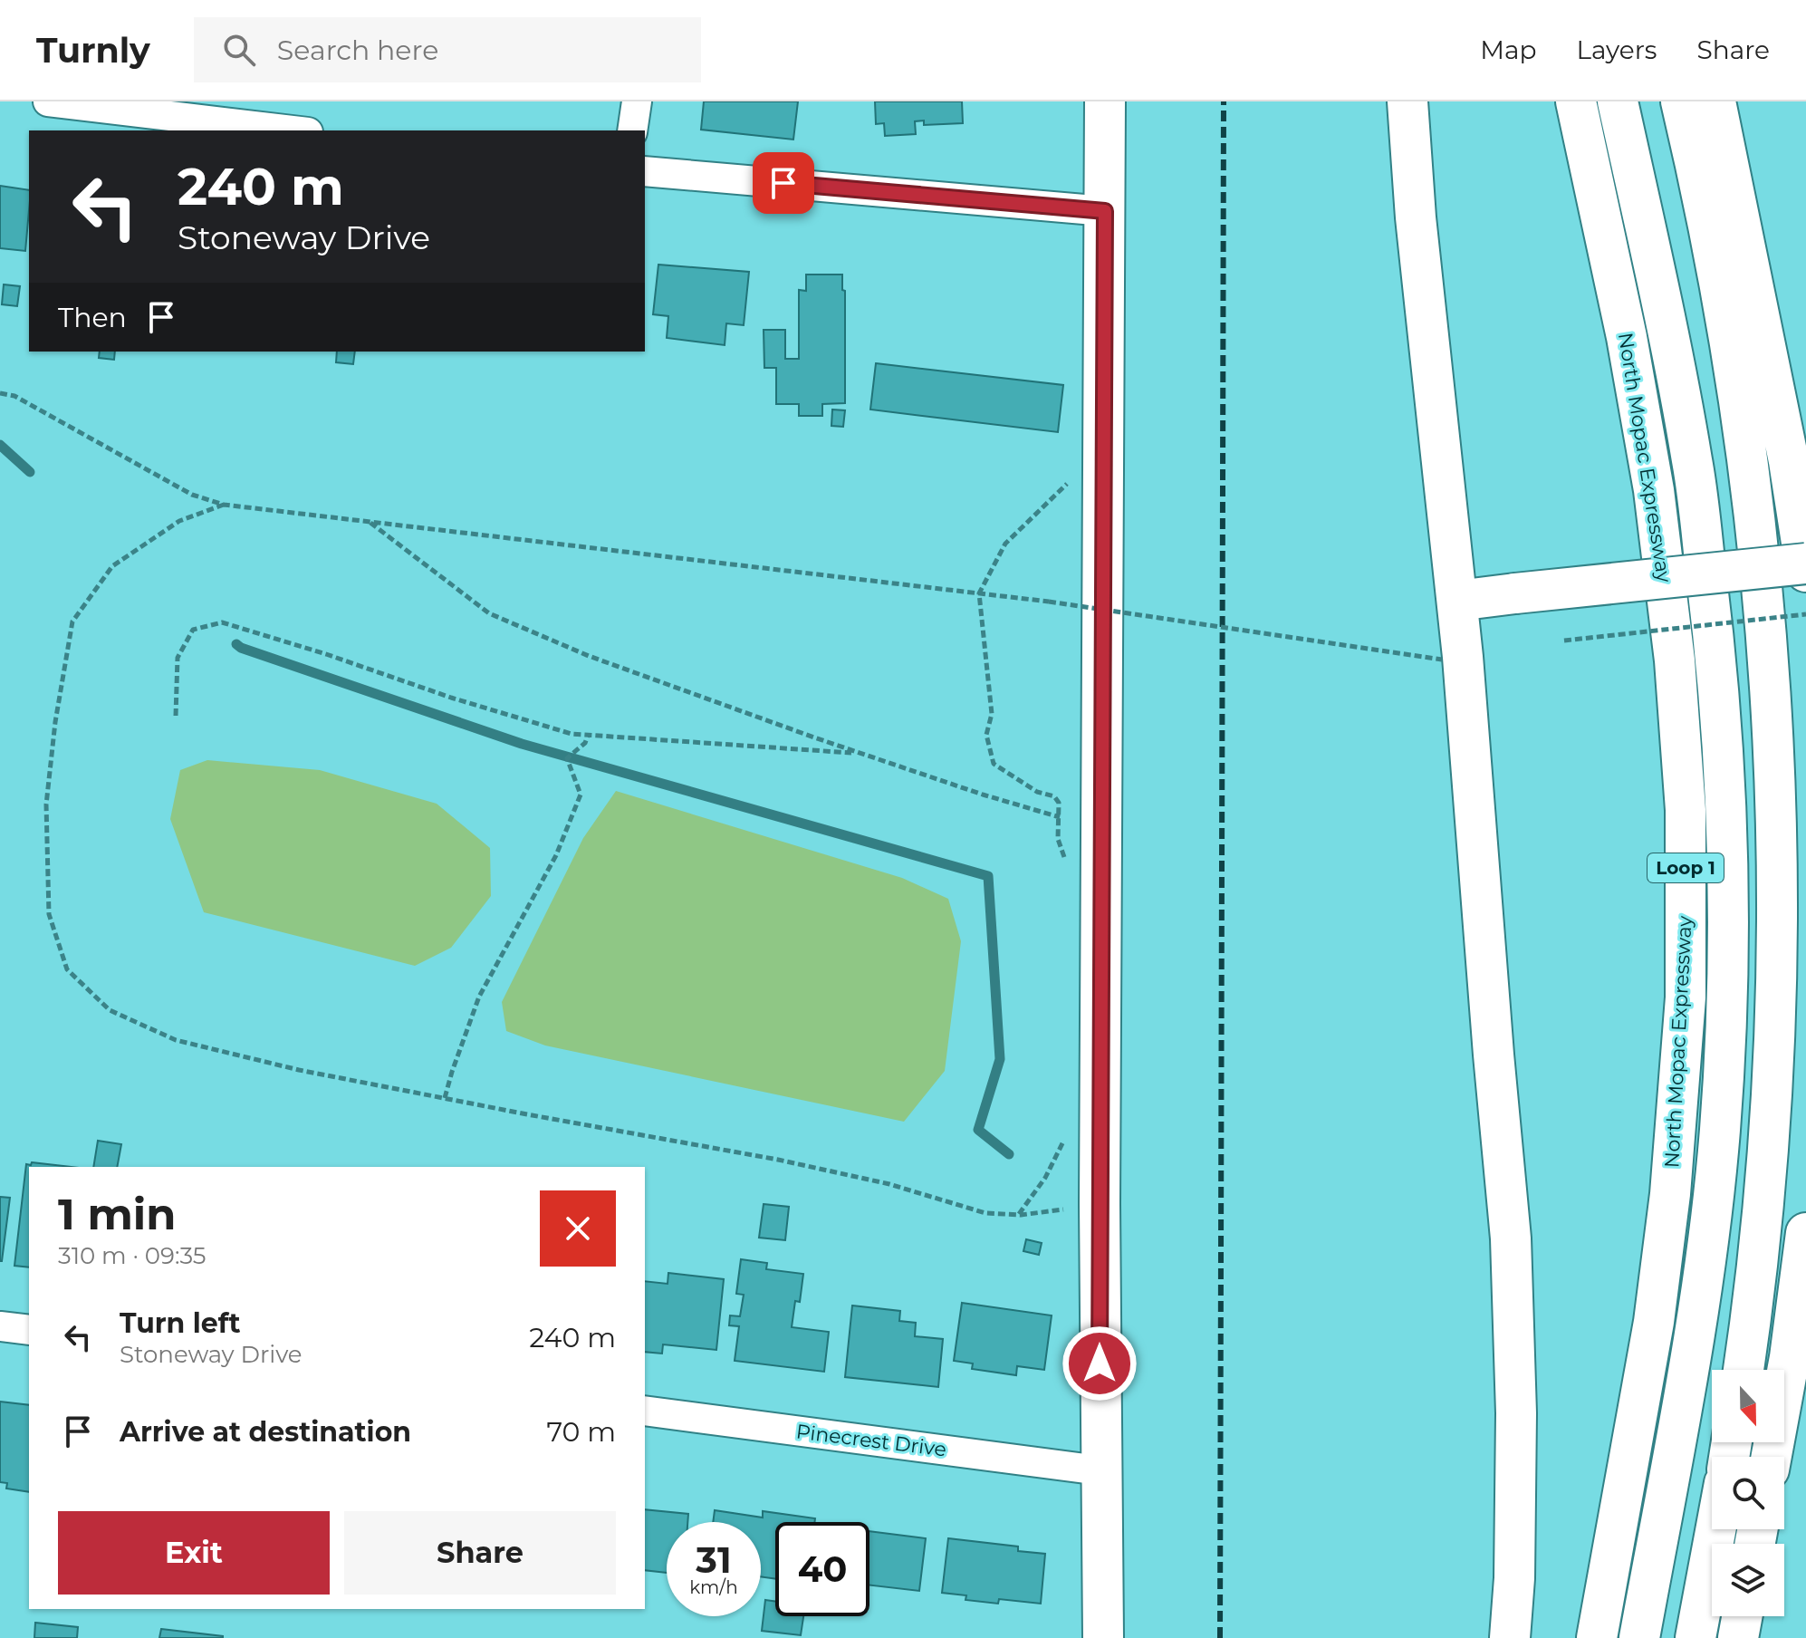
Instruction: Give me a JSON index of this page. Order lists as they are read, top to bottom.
{
  "streets": {
    "main road": ["North Mopac Expressway", "Loop 1"],
    "street": ["Pinecrest Drive"]
  },
  "north": "bottom",
  "page": {
    "header": "Turnly",
    "search": "Search here",
    "nav": ["Map", "Layers", "Share"],
    "turn": ["240 m", "Stoneway Drive"],
    "then": "Then",
    "heading": ["1 min", "310 m · 09:35"],
    "list": [
      {
        "name": "Turn left",
        "note": "Stoneway Drive",
        "value": "240 m"
      },
      {
        "name": "Arrive at destination",
        "value": "70 m"
      }
    ],
    "buttons": ["Exit", "Share"],
    "speed": "31 km/h",
    "limit": "40"
  }
}
